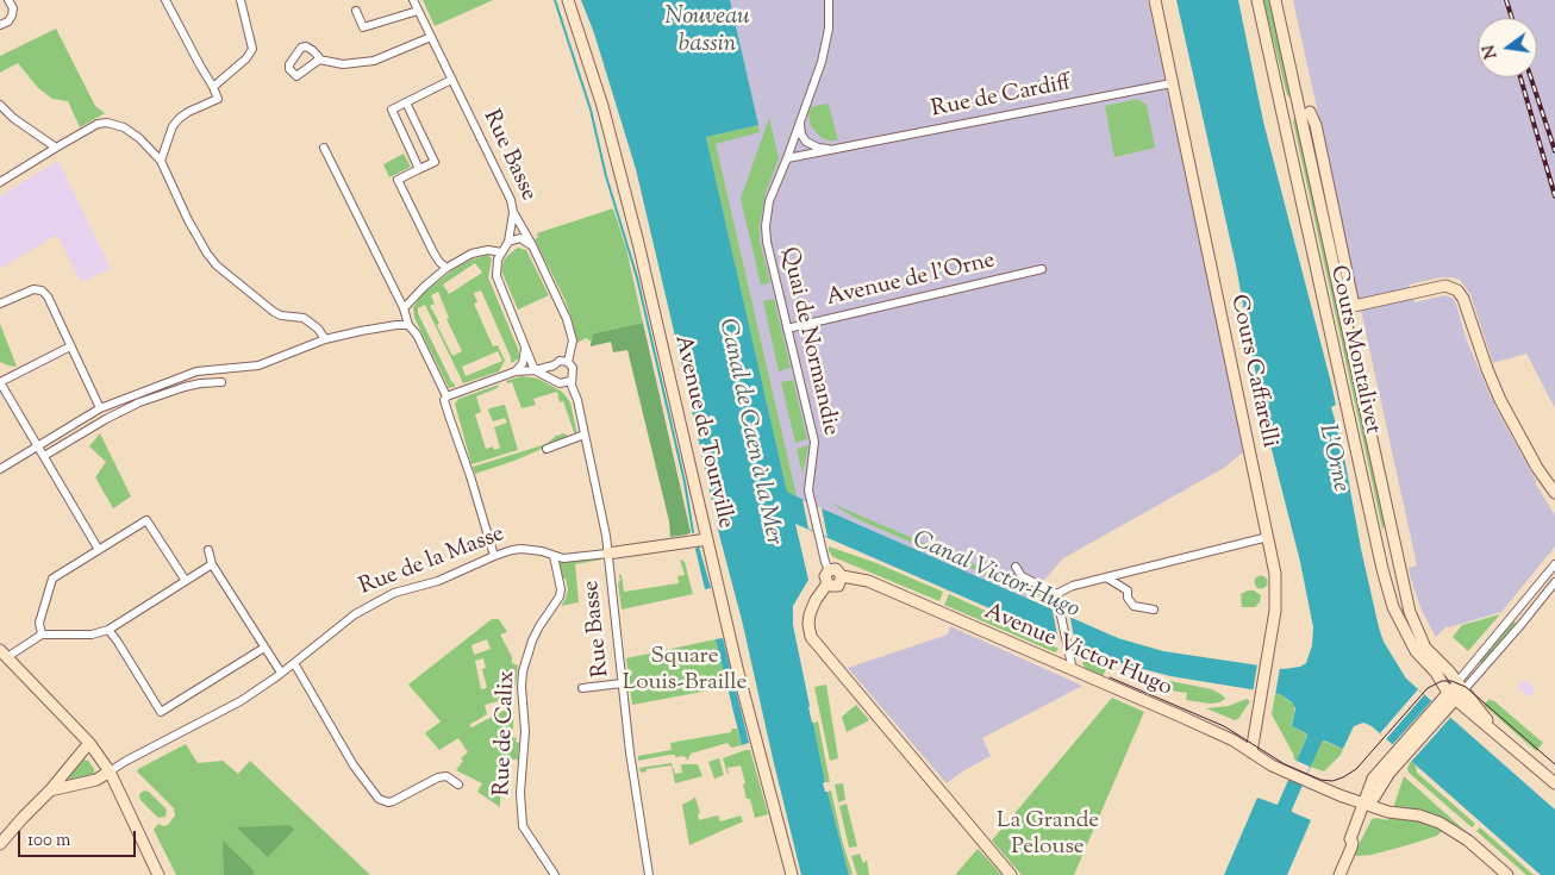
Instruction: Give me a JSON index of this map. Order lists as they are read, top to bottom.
{
  "streets": {
    "street": [
      "Rue de Cardiff",
      "Rue Basse",
      "Avenue de l'Orne",
      "Quai de Normandie",
      "Cours Montalivet",
      "Cours Caffarelli",
      "Avenue de Tourville",
      "Rue de la Masse",
      "Avenue Victor Hugo",
      "Rue de Calix"
    ]
  },
  "crossings": [
    ["Rue de Cardiff", "Quai de Normandie"],
    ["Rue de Cardiff", "Cours Caffarelli"],
    ["Rue Basse", "Rue de la Masse"],
    ["Avenue de l'Orne", "Quai de Normandie"],
    ["Quai de Normandie", "Avenue Victor Hugo"],
    ["Cours Caffarelli", "Avenue Victor Hugo"],
    ["Avenue de Tourville", "Rue de la Masse"],
    ["Rue de la Masse", "Rue de Calix"]
  ],
  "water": [
    "Nouveau bassin",
    "Canal de Caen à la Mer",
    "L'Orne",
    "Canal Victor-Hugo"
  ],
  "parks": ["Square Louis-Braille", "La Grande Pelouse"],
  "scale_bar": "100 m",
  "north": "left"
}
